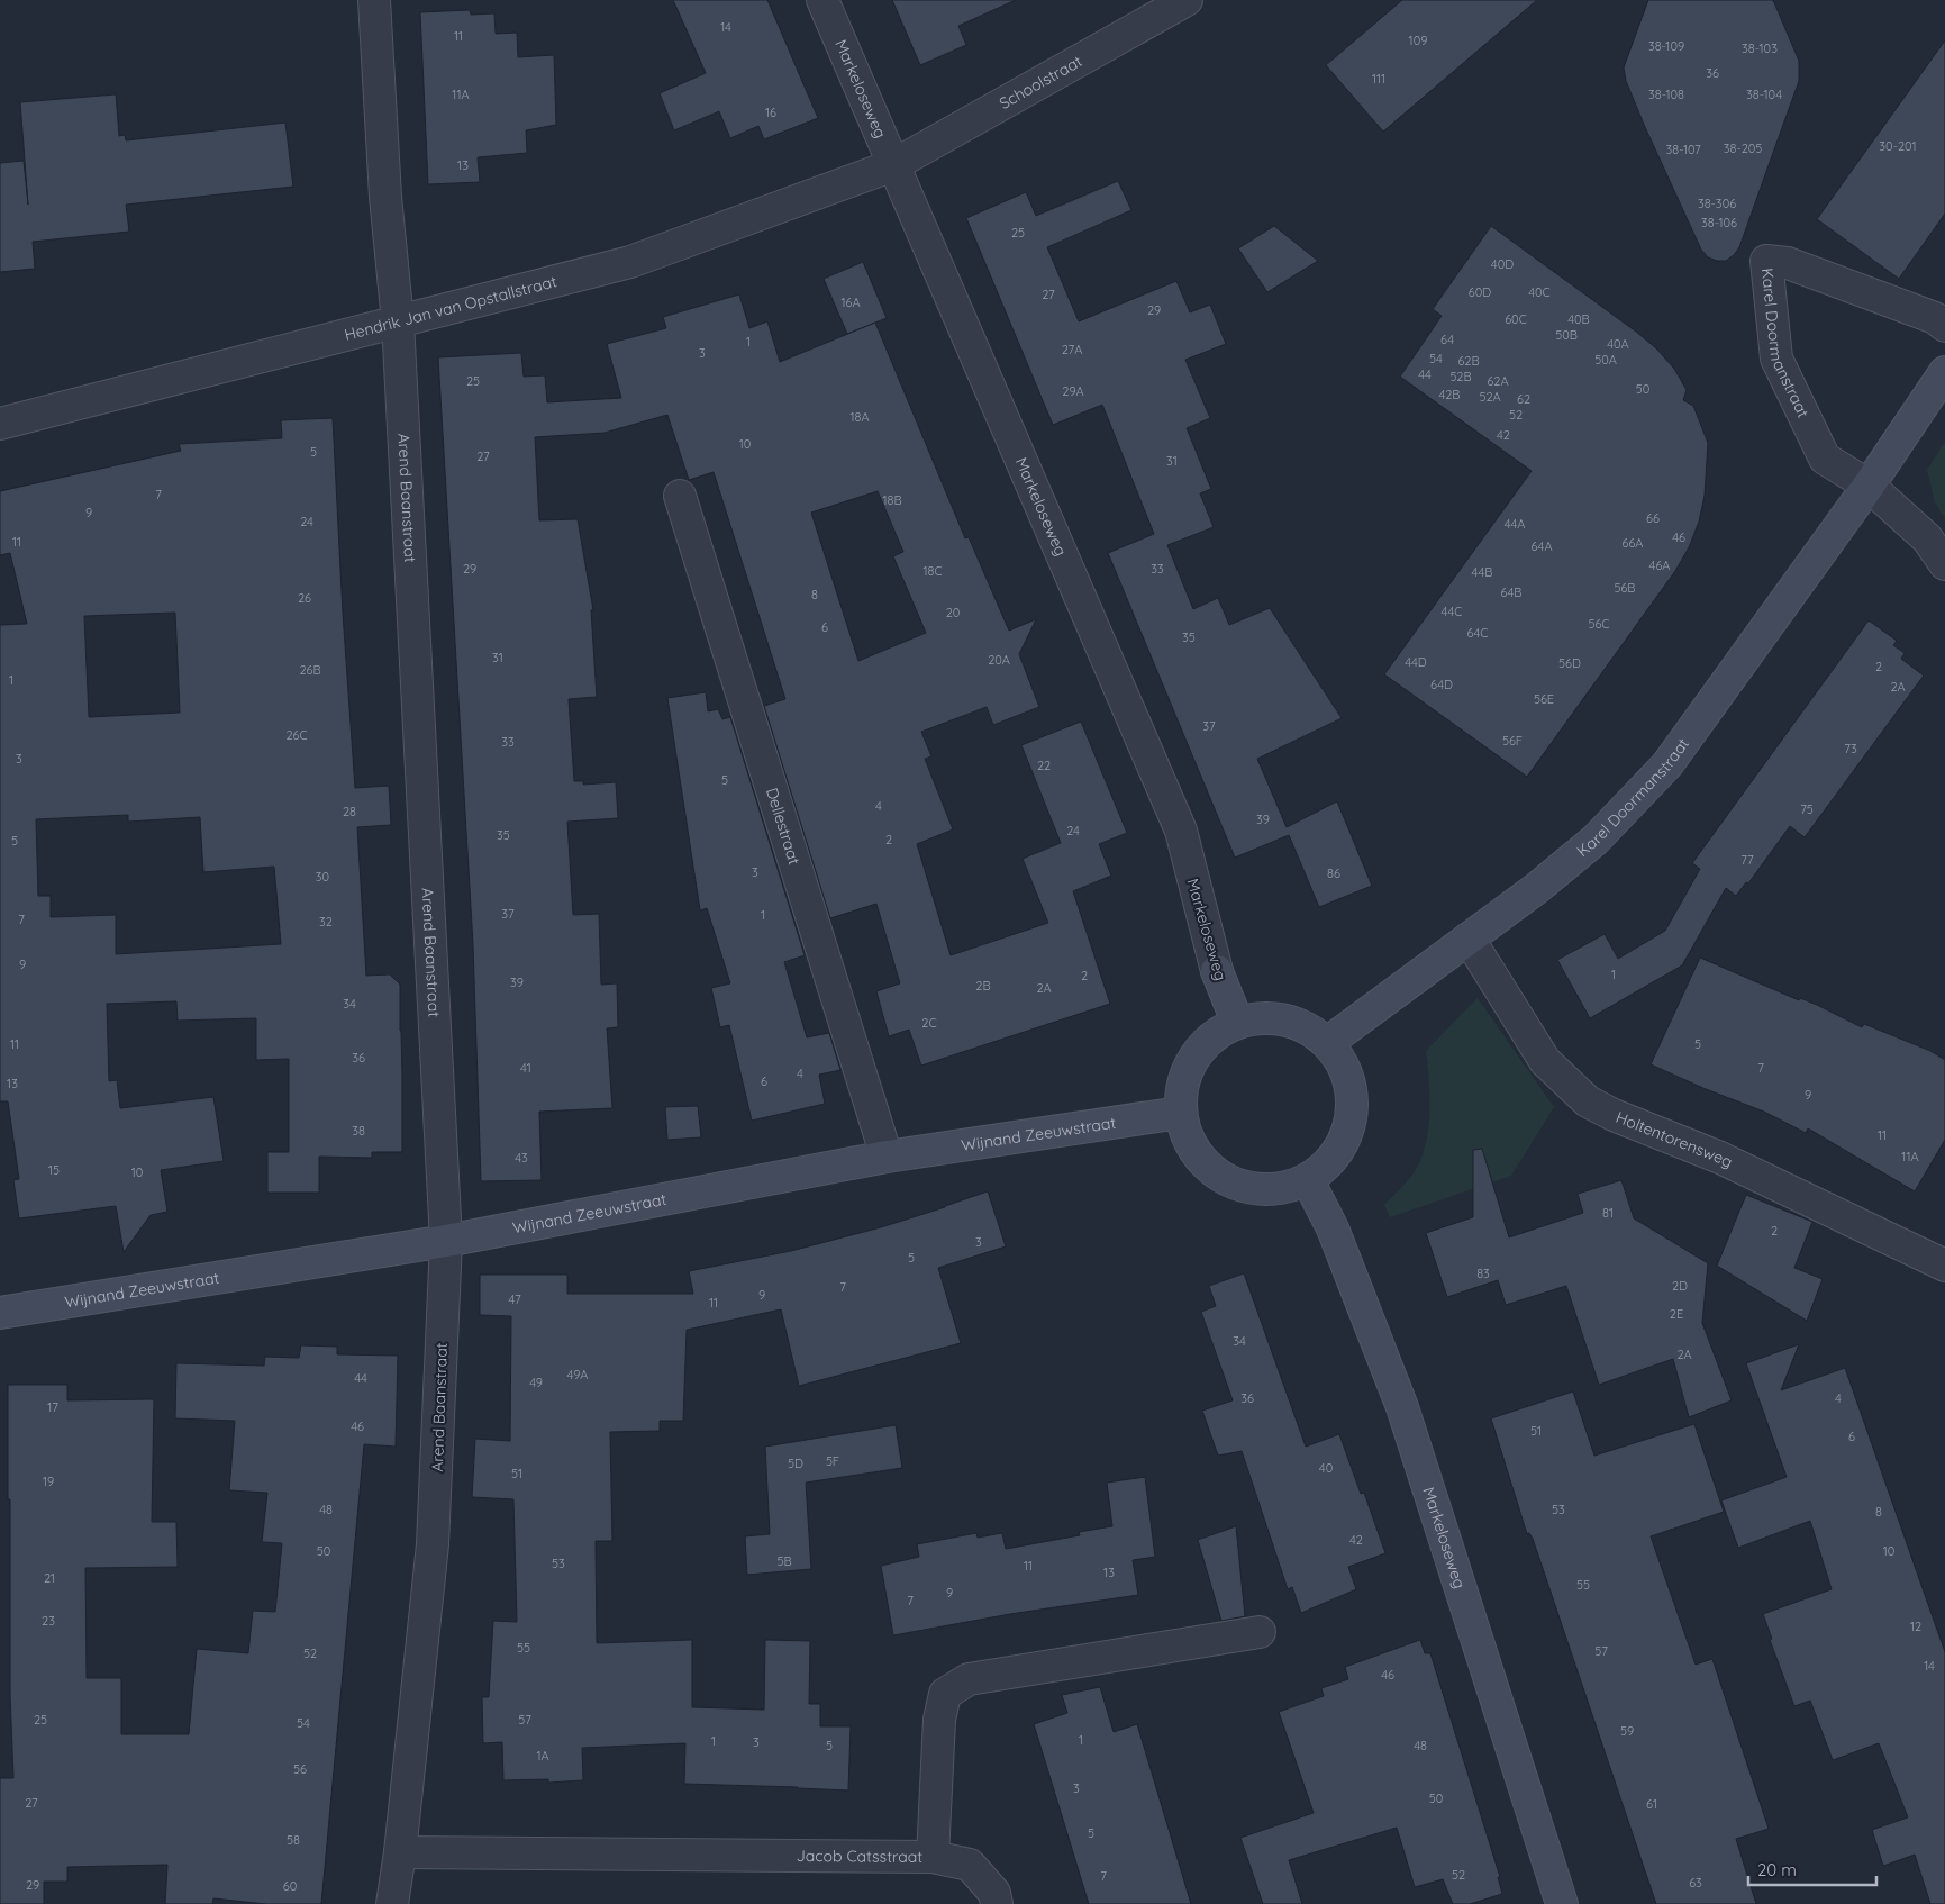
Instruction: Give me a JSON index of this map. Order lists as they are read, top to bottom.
{
  "streets": {
    "main road": ["Markeloseweg", "Karel Doormanstraat", "Wijnand Zeeuwstraat"],
    "street": [
      "Schoolstraat",
      "Hendrik Jan van Opstallstraat",
      "Arend Baanstraat",
      "Dellestraat",
      "Holtentorensweg",
      "Jacob Catsstraat"
    ]
  },
  "crossings": [
    ["Schoolstraat", "Markeloseweg"],
    ["Schoolstraat", "Hendrik Jan van Opstallstraat"],
    ["Markeloseweg", "Hendrik Jan van Opstallstraat"],
    ["Markeloseweg", "Karel Doormanstraat"],
    ["Markeloseweg", "Wijnand Zeeuwstraat"],
    ["Hendrik Jan van Opstallstraat", "Arend Baanstraat"],
    ["Karel Doormanstraat", "Wijnand Zeeuwstraat"],
    ["Karel Doormanstraat", "Holtentorensweg"],
    ["Arend Baanstraat", "Wijnand Zeeuwstraat"],
    ["Arend Baanstraat", "Jacob Catsstraat"],
    ["Dellestraat", "Wijnand Zeeuwstraat"]
  ],
  "house_numbers": [
    "14",
    "11",
    "109",
    "38-109",
    "38-103",
    "36",
    "111",
    "11A",
    "38-108",
    "38-104",
    "16",
    "30-201",
    "38-205",
    "38-107",
    "13",
    "38-306",
    "38-106",
    "25",
    "40D",
    "60D",
    "40C",
    "27",
    "16A",
    "29",
    "60C",
    "40B",
    "50B",
    "64",
    "1",
    "40A",
    "27A",
    "3",
    "54",
    "50A",
    "62B",
    "44",
    "52B",
    "25",
    "62A",
    "50",
    "29A",
    "42B",
    "52A",
    "62",
    "52",
    "18A",
    "42",
    "10",
    "5",
    "27",
    "31",
    "7",
    "18B",
    "9",
    "66",
    "24",
    "44A",
    "46",
    "11",
    "66A",
    "64A",
    "46A",
    "29",
    "33",
    "18C",
    "44B",
    "56B",
    "64B",
    "8",
    "26",
    "44C",
    "20",
    "56C",
    "6",
    "64C",
    "35",
    "31",
    "20A",
    "44D",
    "56D",
    "2",
    "26B",
    "1",
    "64D",
    "2A",
    "56E",
    "37",
    "26C",
    "56F",
    "33",
    "73",
    "3",
    "22",
    "5",
    "4",
    "75",
    "28",
    "39",
    "24",
    "35",
    "2",
    "5",
    "77",
    "3",
    "86",
    "30",
    "37",
    "1",
    "7",
    "32",
    "9",
    "1",
    "2",
    "39",
    "2B",
    "2A",
    "34",
    "2C",
    "11",
    "5",
    "36",
    "41",
    "7",
    "4",
    "6",
    "13",
    "9",
    "38",
    "11",
    "11A",
    "43",
    "15",
    "10",
    "81",
    "2",
    "3",
    "5",
    "83",
    "2D",
    "7",
    "9",
    "47",
    "11",
    "2E",
    "34",
    "2A",
    "49A",
    "44",
    "49",
    "36",
    "4",
    "17",
    "46",
    "51",
    "6",
    "5F",
    "5D",
    "40",
    "51",
    "19",
    "48",
    "53",
    "8",
    "42",
    "50",
    "10",
    "5B",
    "53",
    "11",
    "13",
    "21",
    "55",
    "9",
    "7",
    "23",
    "12",
    "55",
    "57",
    "52",
    "14",
    "46",
    "25",
    "57",
    "54",
    "59",
    "1",
    "1",
    "3",
    "5",
    "48",
    "1A",
    "56",
    "3",
    "50",
    "27",
    "61",
    "5",
    "58",
    "52",
    "7",
    "63",
    "29",
    "60"
  ],
  "scale_bar": "20 m"
}
